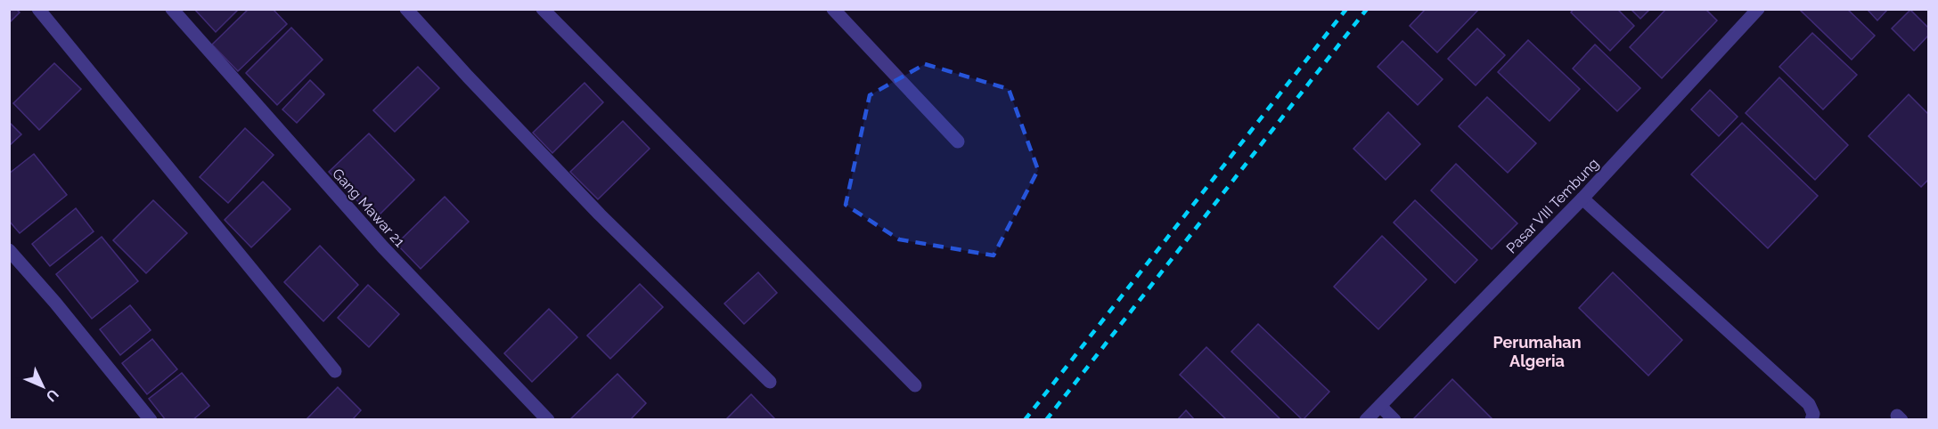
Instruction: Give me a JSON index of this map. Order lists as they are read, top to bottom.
{
  "streets": {
    "street": ["Pasar VIII Tembung", "Gang Mawar 21"]
  },
  "districts": ["Perumahan Algeria"],
  "north": "bottom right"
}
